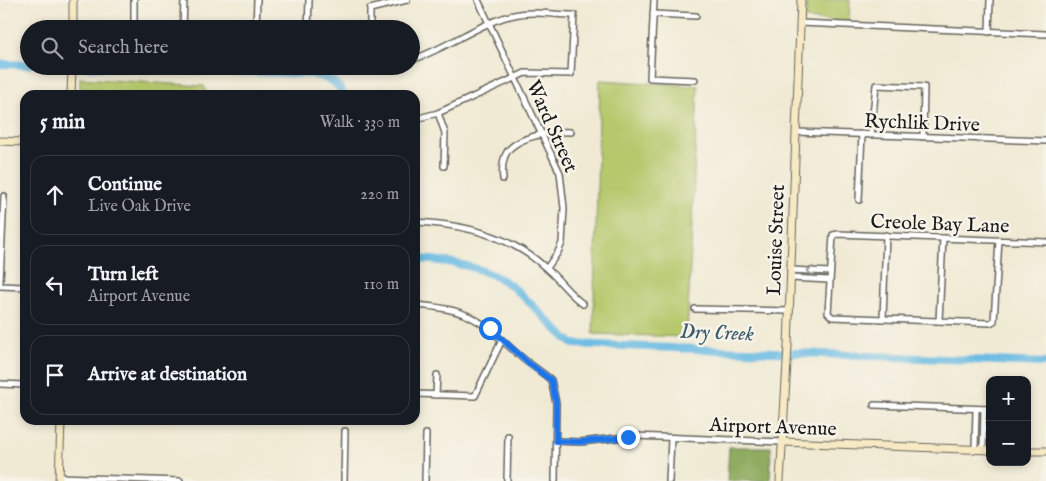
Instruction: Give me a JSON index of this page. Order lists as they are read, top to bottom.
{
  "streets": {
    "street": [
      "Rychlik Drive",
      "Ward Street",
      "Creole Bay Lane",
      "Louise Street",
      "Airport Avenue"
    ]
  },
  "crossings": [
    ["Rychlik Drive", "Louise Street"],
    ["Louise Street", "Airport Avenue"]
  ],
  "water": ["Dry Creek"],
  "page": {
    "search": "Search here",
    "heading": ["5 min", "Walk · 330 m"],
    "list": [
      ["Continue", "Live Oak Drive", "220 m"],
      ["Turn left", "Airport Avenue", "110 m"],
      "Arrive at destination"
    ],
    "map_buttons": ["+", "−"]
  }
}
